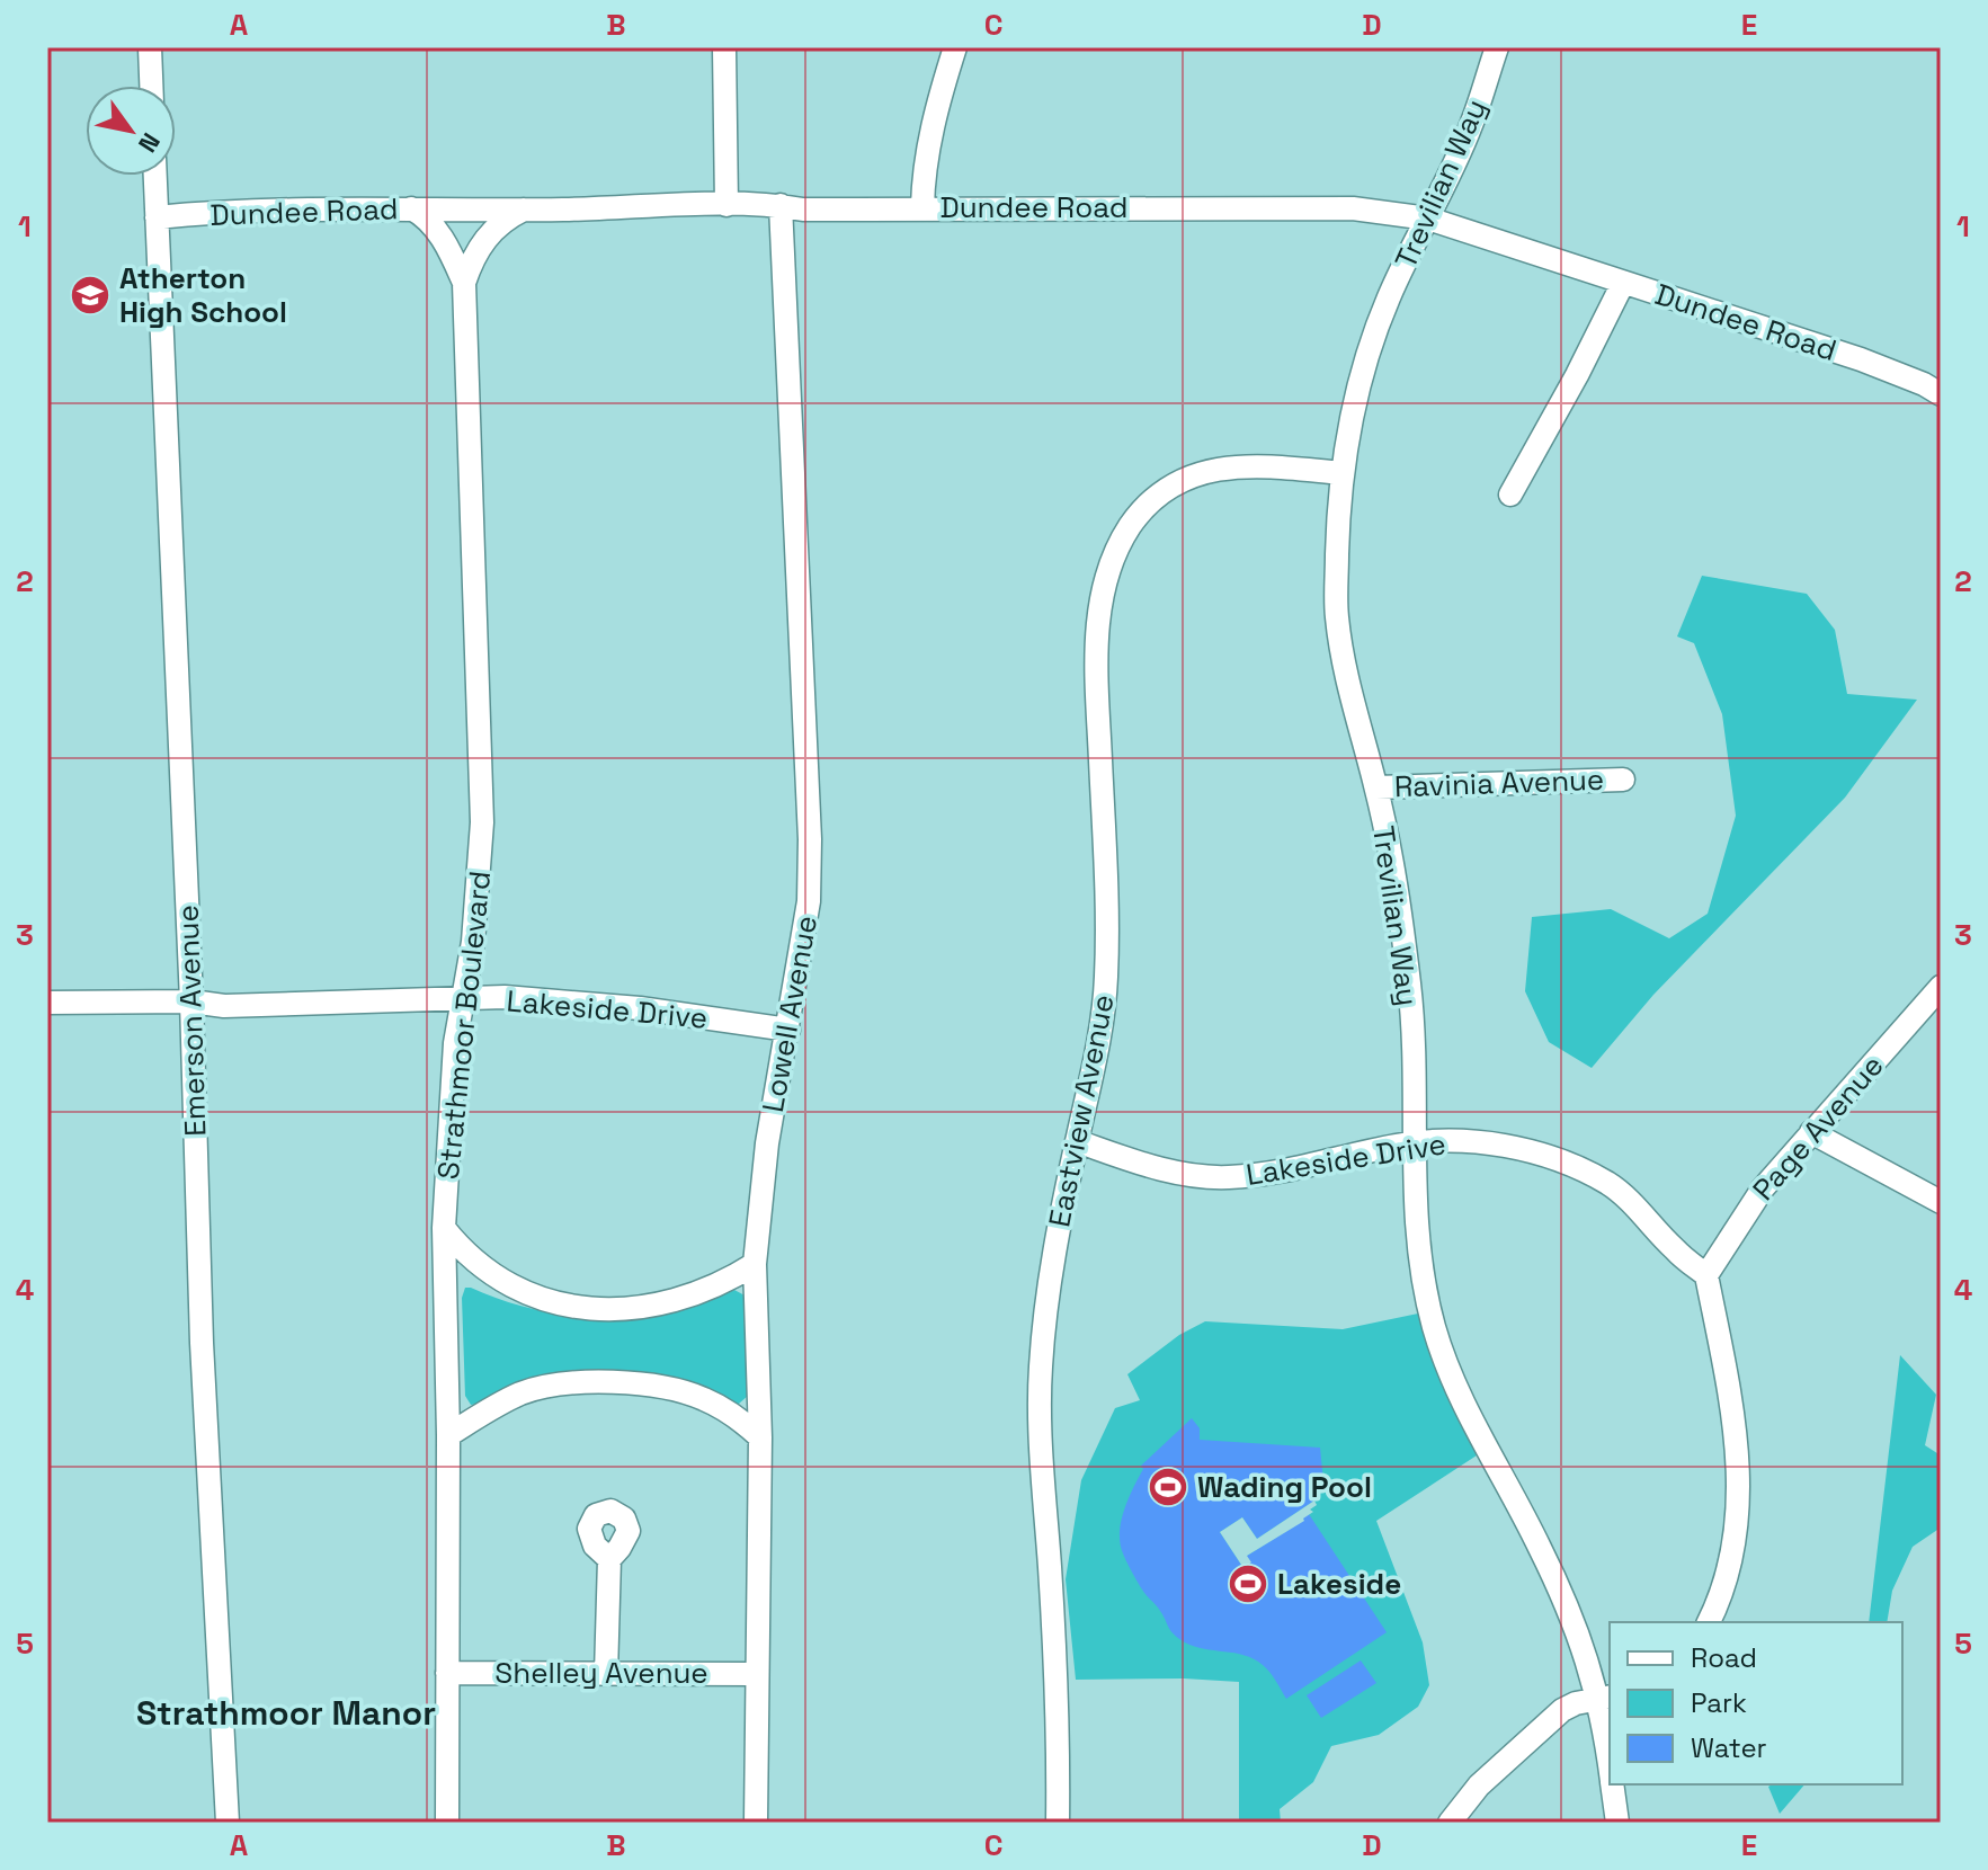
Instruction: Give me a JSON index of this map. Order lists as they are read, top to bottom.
{
  "streets": {
    "street": [
      "Trevilian Way",
      "Dundee Road",
      "Ravinia Avenue",
      "Lakeside Drive",
      "Lowell Avenue",
      "Emerson Avenue",
      "Strathmoor Boulevard",
      "Eastview Avenue",
      "Page Avenue",
      "Shelley Avenue"
    ]
  },
  "crossings": [
    ["Trevilian Way", "Dundee Road"],
    ["Trevilian Way", "Ravinia Avenue"],
    ["Trevilian Way", "Lakeside Drive"],
    ["Trevilian Way", "Eastview Avenue"],
    ["Dundee Road", "Lowell Avenue"],
    ["Dundee Road", "Emerson Avenue"],
    ["Dundee Road", "Strathmoor Boulevard"],
    ["Lakeside Drive", "Lowell Avenue"],
    ["Lakeside Drive", "Emerson Avenue"],
    ["Lakeside Drive", "Strathmoor Boulevard"],
    ["Lakeside Drive", "Eastview Avenue"],
    ["Lakeside Drive", "Page Avenue"],
    ["Lowell Avenue", "Shelley Avenue"],
    ["Strathmoor Boulevard", "Shelley Avenue"]
  ],
  "districts": ["Strathmoor Manor"],
  "places": {
    "school or university": ["Atherton High School"],
    "sports": ["Wading Pool", "Lakeside"]
  },
  "legend": ["Road", "Park", "Water"],
  "north": "bottom right",
  "grid": {
    "columns": [
      "A",
      "B",
      "C",
      "D",
      "E"
    ],
    "rows": [
      "1",
      "2",
      "3",
      "4",
      "5"
    ]
  }
}
